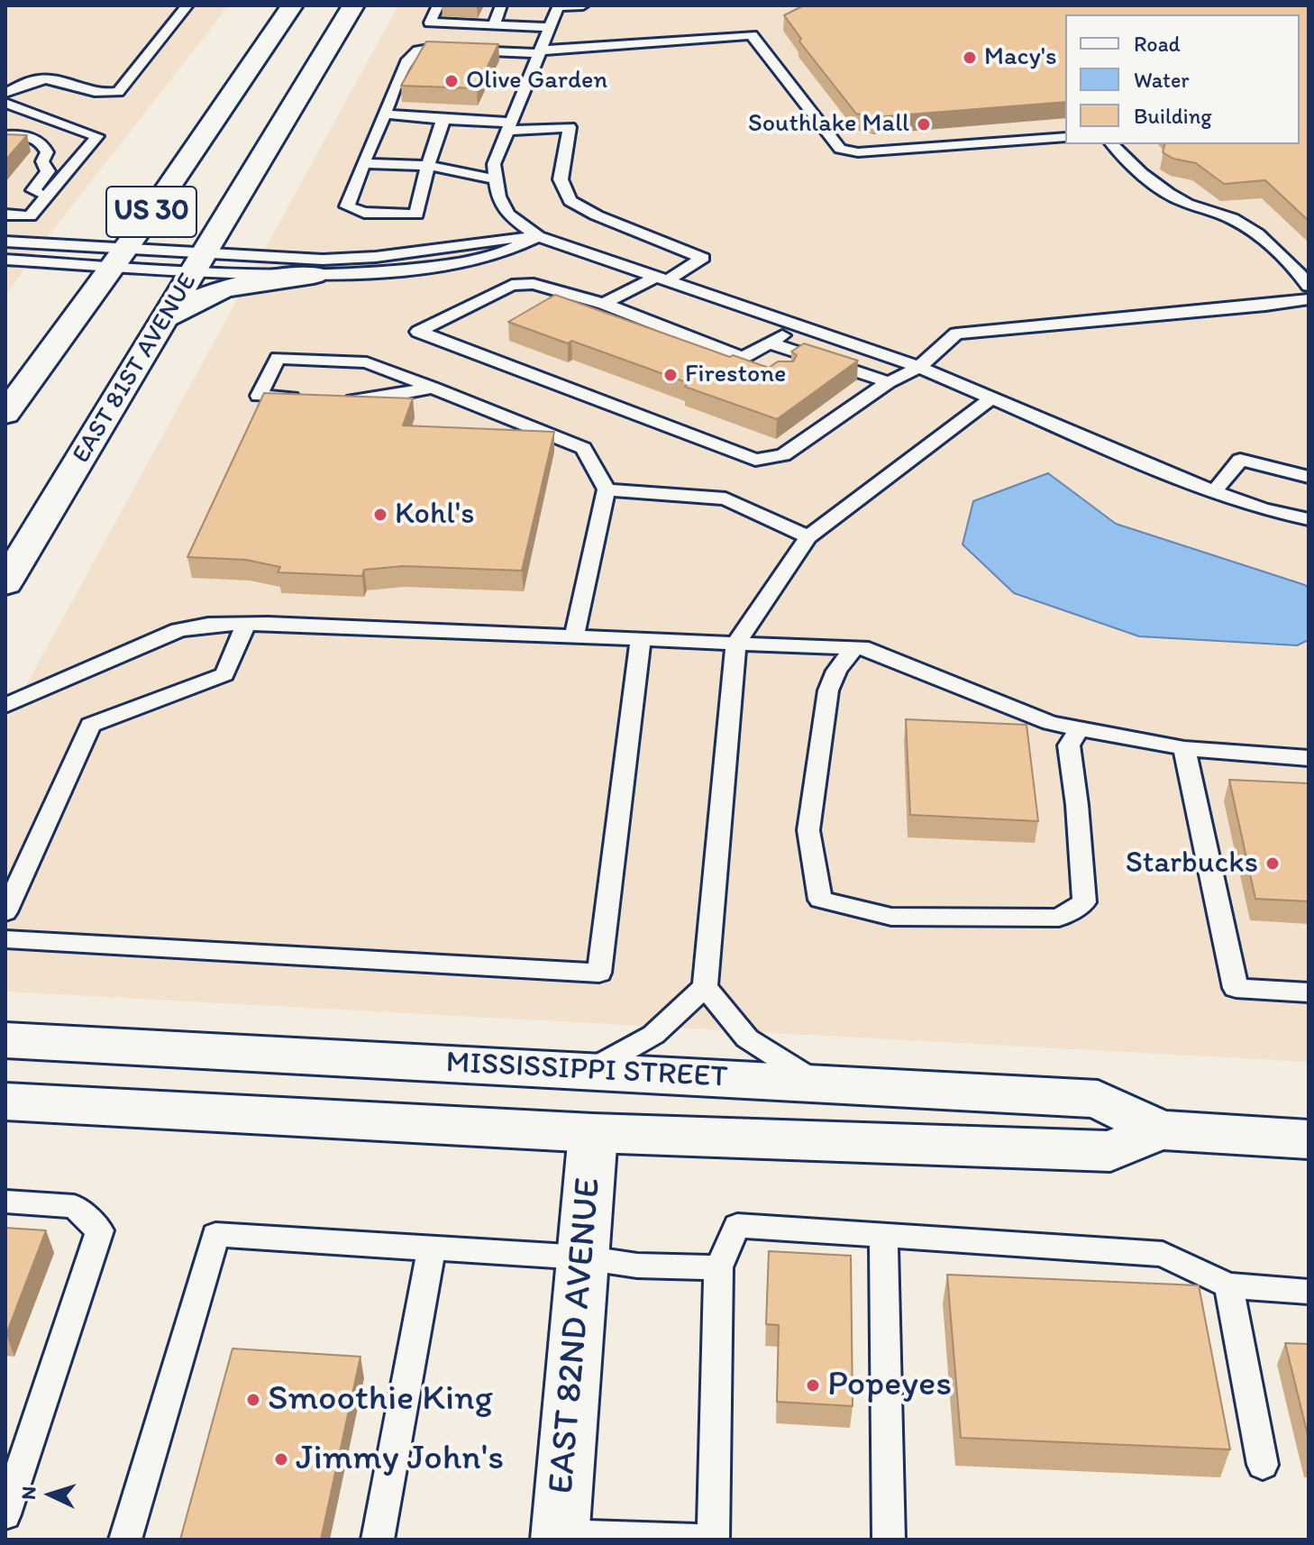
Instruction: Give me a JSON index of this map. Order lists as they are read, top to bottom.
{
  "streets": {
    "main road": [
      "US 30",
      "EAST 81ST AVENUE",
      "MISSISSIPPI STREET",
      "EAST 82ND AVENUE"
    ]
  },
  "crossings": [
    ["MISSISSIPPI STREET", "EAST 82ND AVENUE"]
  ],
  "places": [
    "Macy's",
    "Olive Garden",
    "Southlake Mall",
    "Firestone",
    "Kohl's",
    "Starbucks",
    "Popeyes",
    "Smoothie King",
    "Jimmy John's"
  ],
  "legend": ["Road", "Water", "Building"],
  "north": "left"
}
